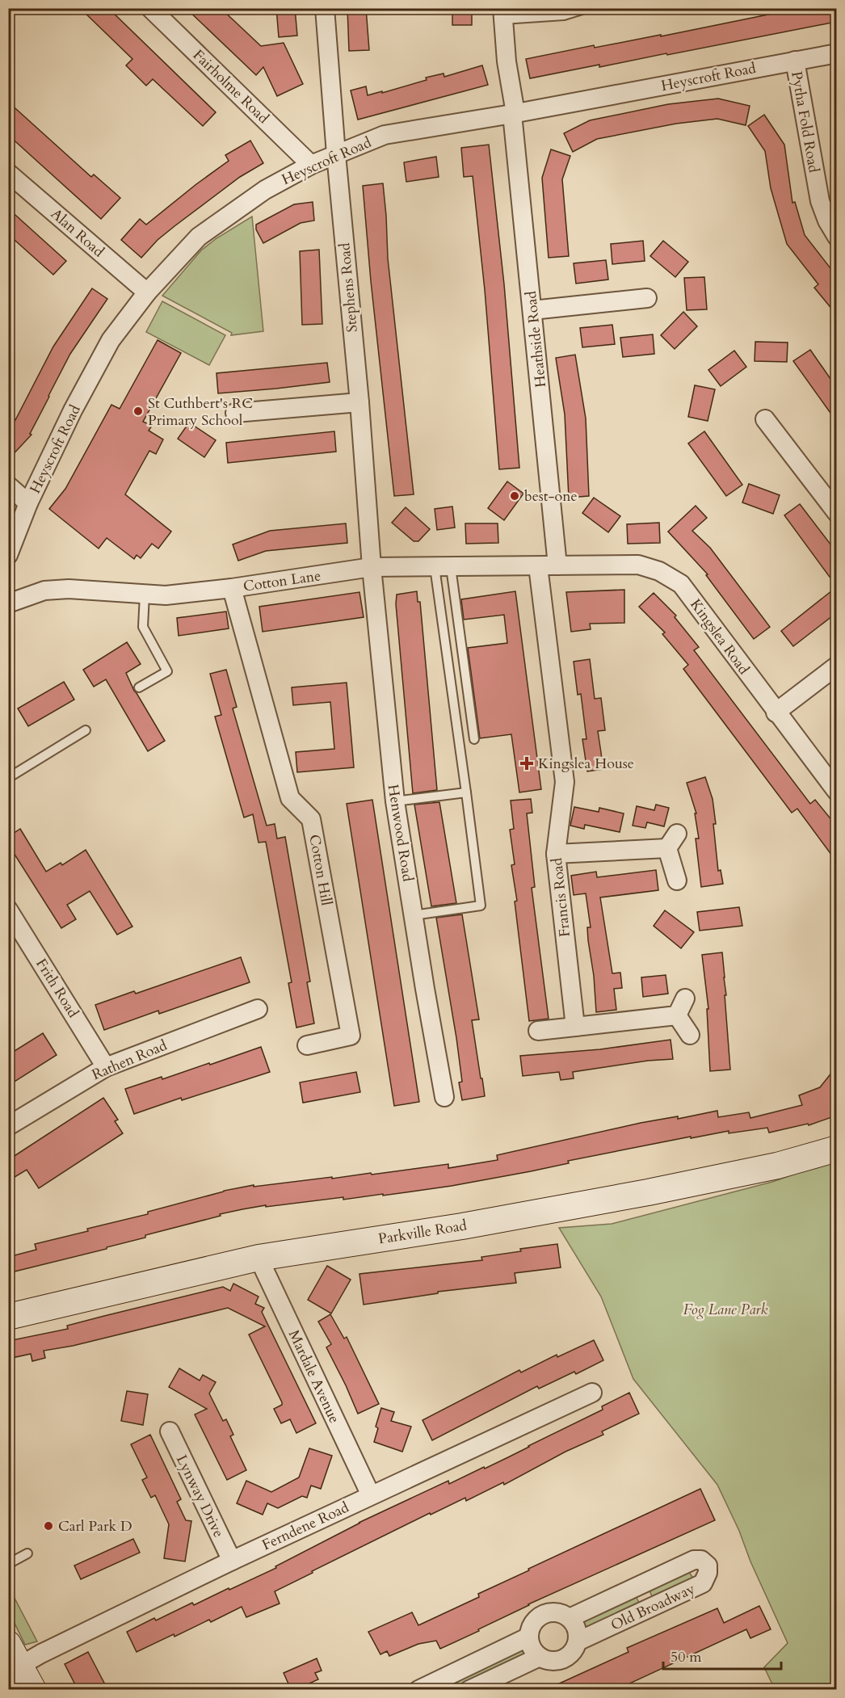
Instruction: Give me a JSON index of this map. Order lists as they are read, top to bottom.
{
  "streets": {
    "street": [
      "Heyscroft Road",
      "Fairholme Road",
      "Pytha Fold Road",
      "Alan Road",
      "Stephens Road",
      "Heathside Road",
      "Cotton Lane",
      "Kingslea Road",
      "Henwood Road",
      "Cotton Hill",
      "Francis Road",
      "Frith Road",
      "Rathen Road",
      "Parkville Road",
      "Mardale Avenue",
      "Lynway Drive",
      "Ferndene Road",
      "Old Broadway"
    ]
  },
  "crossings": [
    ["Heyscroft Road", "Fairholme Road"],
    ["Heyscroft Road", "Pytha Fold Road"],
    ["Heyscroft Road", "Alan Road"],
    ["Heyscroft Road", "Stephens Road"],
    ["Heyscroft Road", "Heathside Road"],
    ["Stephens Road", "Cotton Lane"],
    ["Stephens Road", "Henwood Road"],
    ["Heathside Road", "Cotton Lane"],
    ["Heathside Road", "Kingslea Road"],
    ["Cotton Lane", "Kingslea Road"],
    ["Cotton Lane", "Henwood Road"],
    ["Cotton Lane", "Cotton Hill"],
    ["Cotton Lane", "Francis Road"],
    ["Frith Road", "Rathen Road"],
    ["Parkville Road", "Mardale Avenue"],
    ["Mardale Avenue", "Ferndene Road"],
    ["Lynway Drive", "Ferndene Road"]
  ],
  "parks": ["Fog Lane Park"],
  "places": {
    "other": ["St Cuthbert's RC Primary School", "best-one", "Carl Park D"],
    "health": ["Kingslea House"]
  },
  "scale_bar": "50 m"
}
